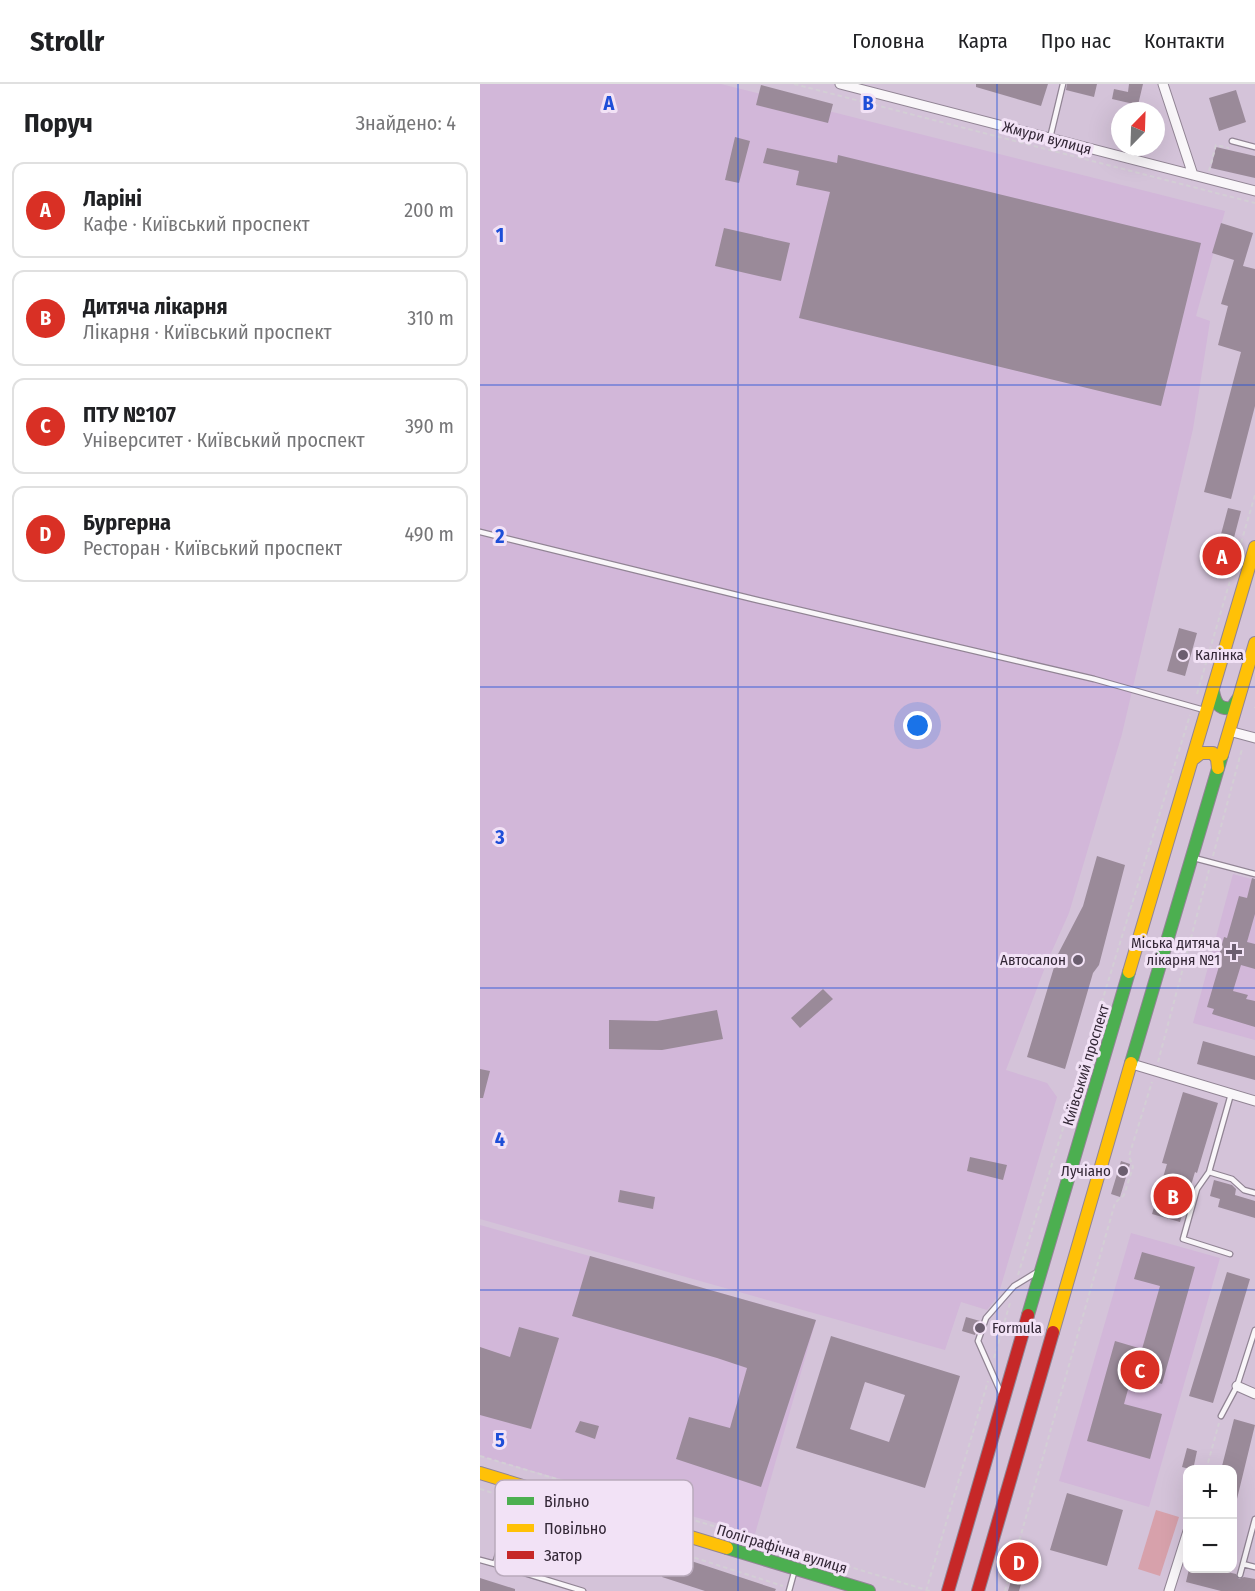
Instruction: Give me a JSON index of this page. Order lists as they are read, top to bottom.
{
  "streets": {
    "main road": ["Київський проспект", "Поліграфічна вулиця"],
    "street": ["Жмури вулиця"]
  },
  "places": {
    "other": [
      "Калінка",
      "Автосалон",
      "Лучіано",
      "Formula"
    ],
    "health": ["Міська дитяча лікарня №1"]
  },
  "legend": ["Вільно", "Повільно", "Затор"],
  "north": "top right",
  "page": {
    "header": "Strollr",
    "nav": [
      "Головна",
      "Карта",
      "Про нас",
      "Контакти"
    ],
    "heading": ["Поруч", "Знайдено: 4"],
    "list": [
      {
        "mark": "A",
        "name": "Ларіні",
        "note": "Кафе · Київський проспект",
        "value": "200 m"
      },
      {
        "mark": "B",
        "name": "Дитяча лікарня",
        "note": "Лікарня · Київський проспект",
        "value": "310 m"
      },
      {
        "mark": "C",
        "name": "ПТУ №107",
        "note": "Університет · Київський проспект",
        "value": "390 m"
      },
      {
        "mark": "D",
        "name": "Бургерна",
        "note": "Ресторан · Київський проспект",
        "value": "490 m"
      }
    ],
    "pins": [
      "A",
      "B",
      "C",
      "D"
    ],
    "map_buttons": ["+", "−"]
  },
  "grid": {
    "columns": ["A", "B"],
    "rows": [
      "1",
      "2",
      "3",
      "4",
      "5"
    ]
  }
}
